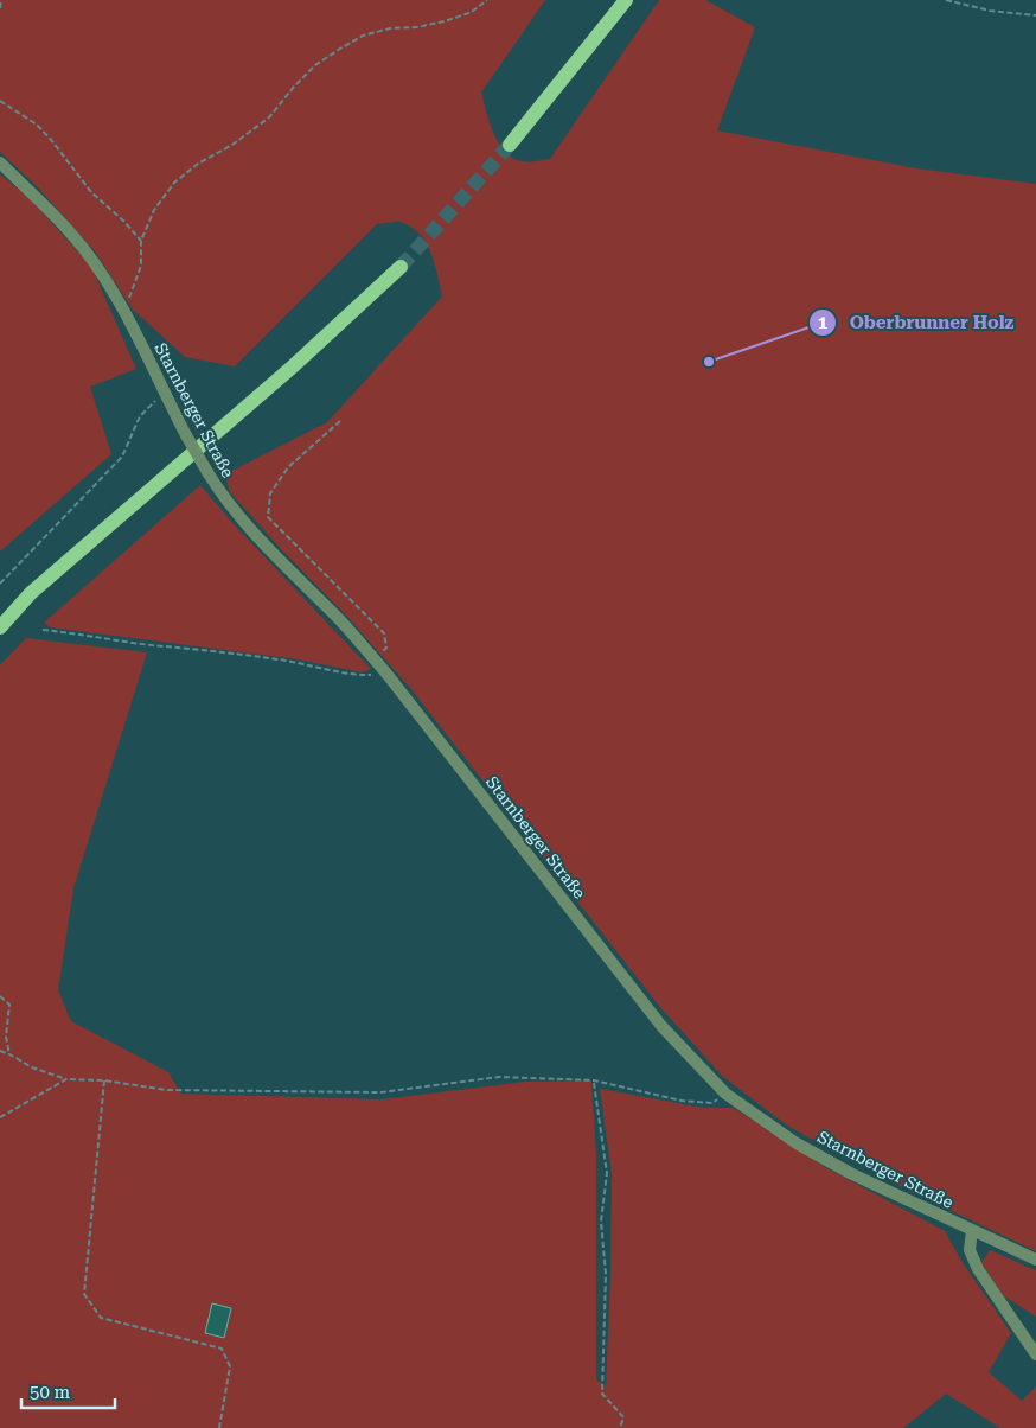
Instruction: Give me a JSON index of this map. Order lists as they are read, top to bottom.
{
  "streets": {
    "street": ["Starnberger Straße"]
  },
  "places": ["Oberbrunner Holz"],
  "scale_bar": "50 m"
}
